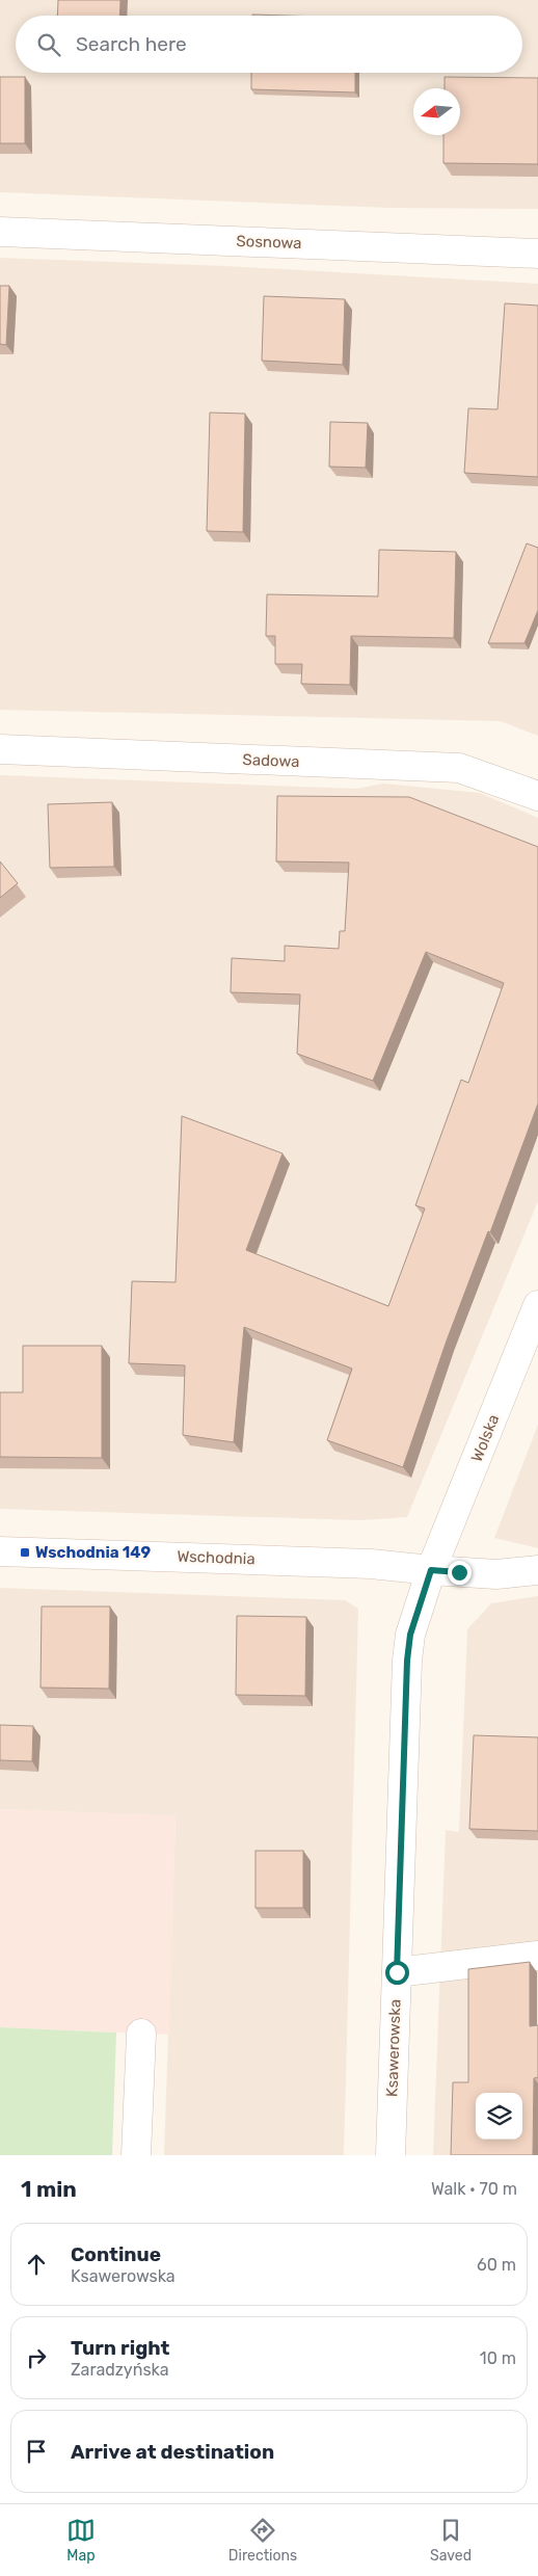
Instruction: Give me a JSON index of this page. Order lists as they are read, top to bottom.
{
  "streets": {
    "street": [
      "Sosnowa",
      "Sadowa",
      "Wolska",
      "Wschodnia",
      "Ksawerowska"
    ]
  },
  "crossings": [
    ["Wolska", "Wschodnia"],
    ["Wolska", "Ksawerowska"],
    ["Wschodnia", "Ksawerowska"]
  ],
  "places": {
    "transit": ["Wschodnia 149"]
  },
  "north": "left",
  "page": {
    "search": "Search here",
    "heading": ["1 min", "Walk · 70 m"],
    "list": [
      ["Continue", "Ksawerowska", "60 m"],
      ["Turn right", "Zaradzyńska", "10 m"],
      "Arrive at destination"
    ],
    "nav": ["Map", "Directions", "Saved"]
  }
}
